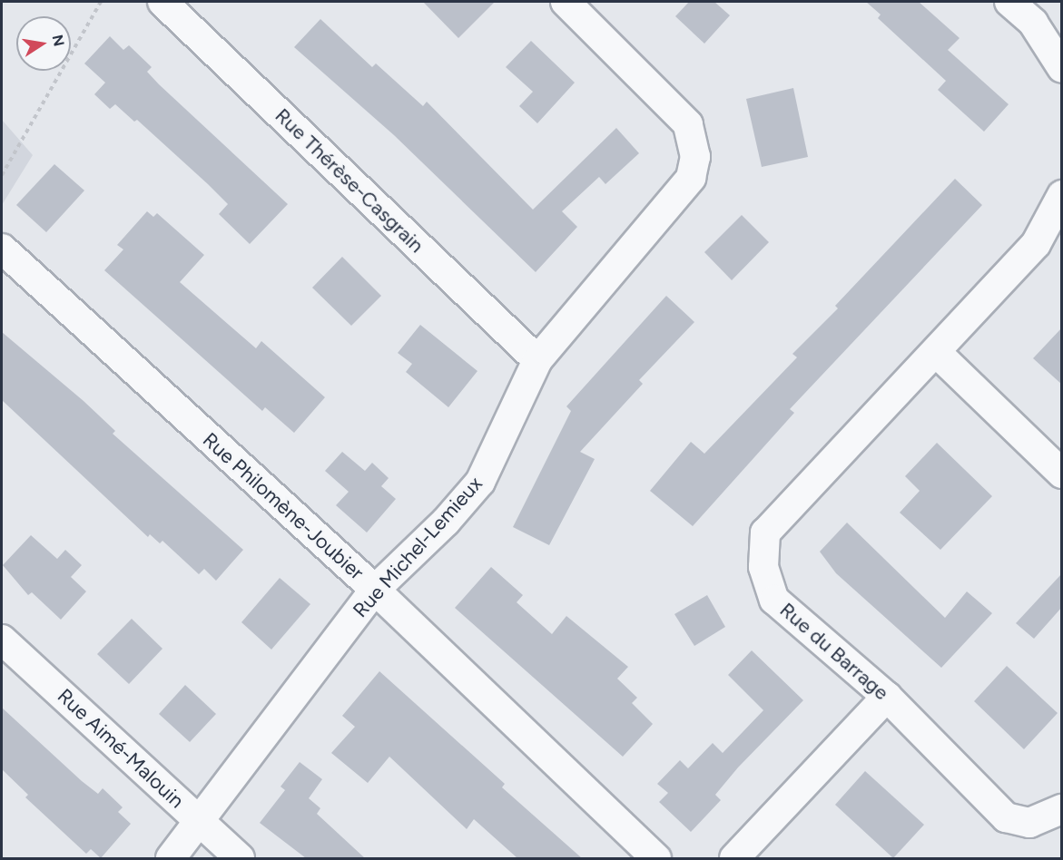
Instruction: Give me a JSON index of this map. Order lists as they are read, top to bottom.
{
  "streets": {
    "street": [
      "Rue Thérèse-Casgrain",
      "Rue Philomène-Joubier",
      "Rue Michel-Lemieux",
      "Rue du Barrage",
      "Rue Aimé-Malouin"
    ]
  },
  "crossings": [
    ["Rue Thérèse-Casgrain", "Rue Michel-Lemieux"],
    ["Rue Philomène-Joubier", "Rue Michel-Lemieux"],
    ["Rue Michel-Lemieux", "Rue Aimé-Malouin"]
  ],
  "north": "right"
}
